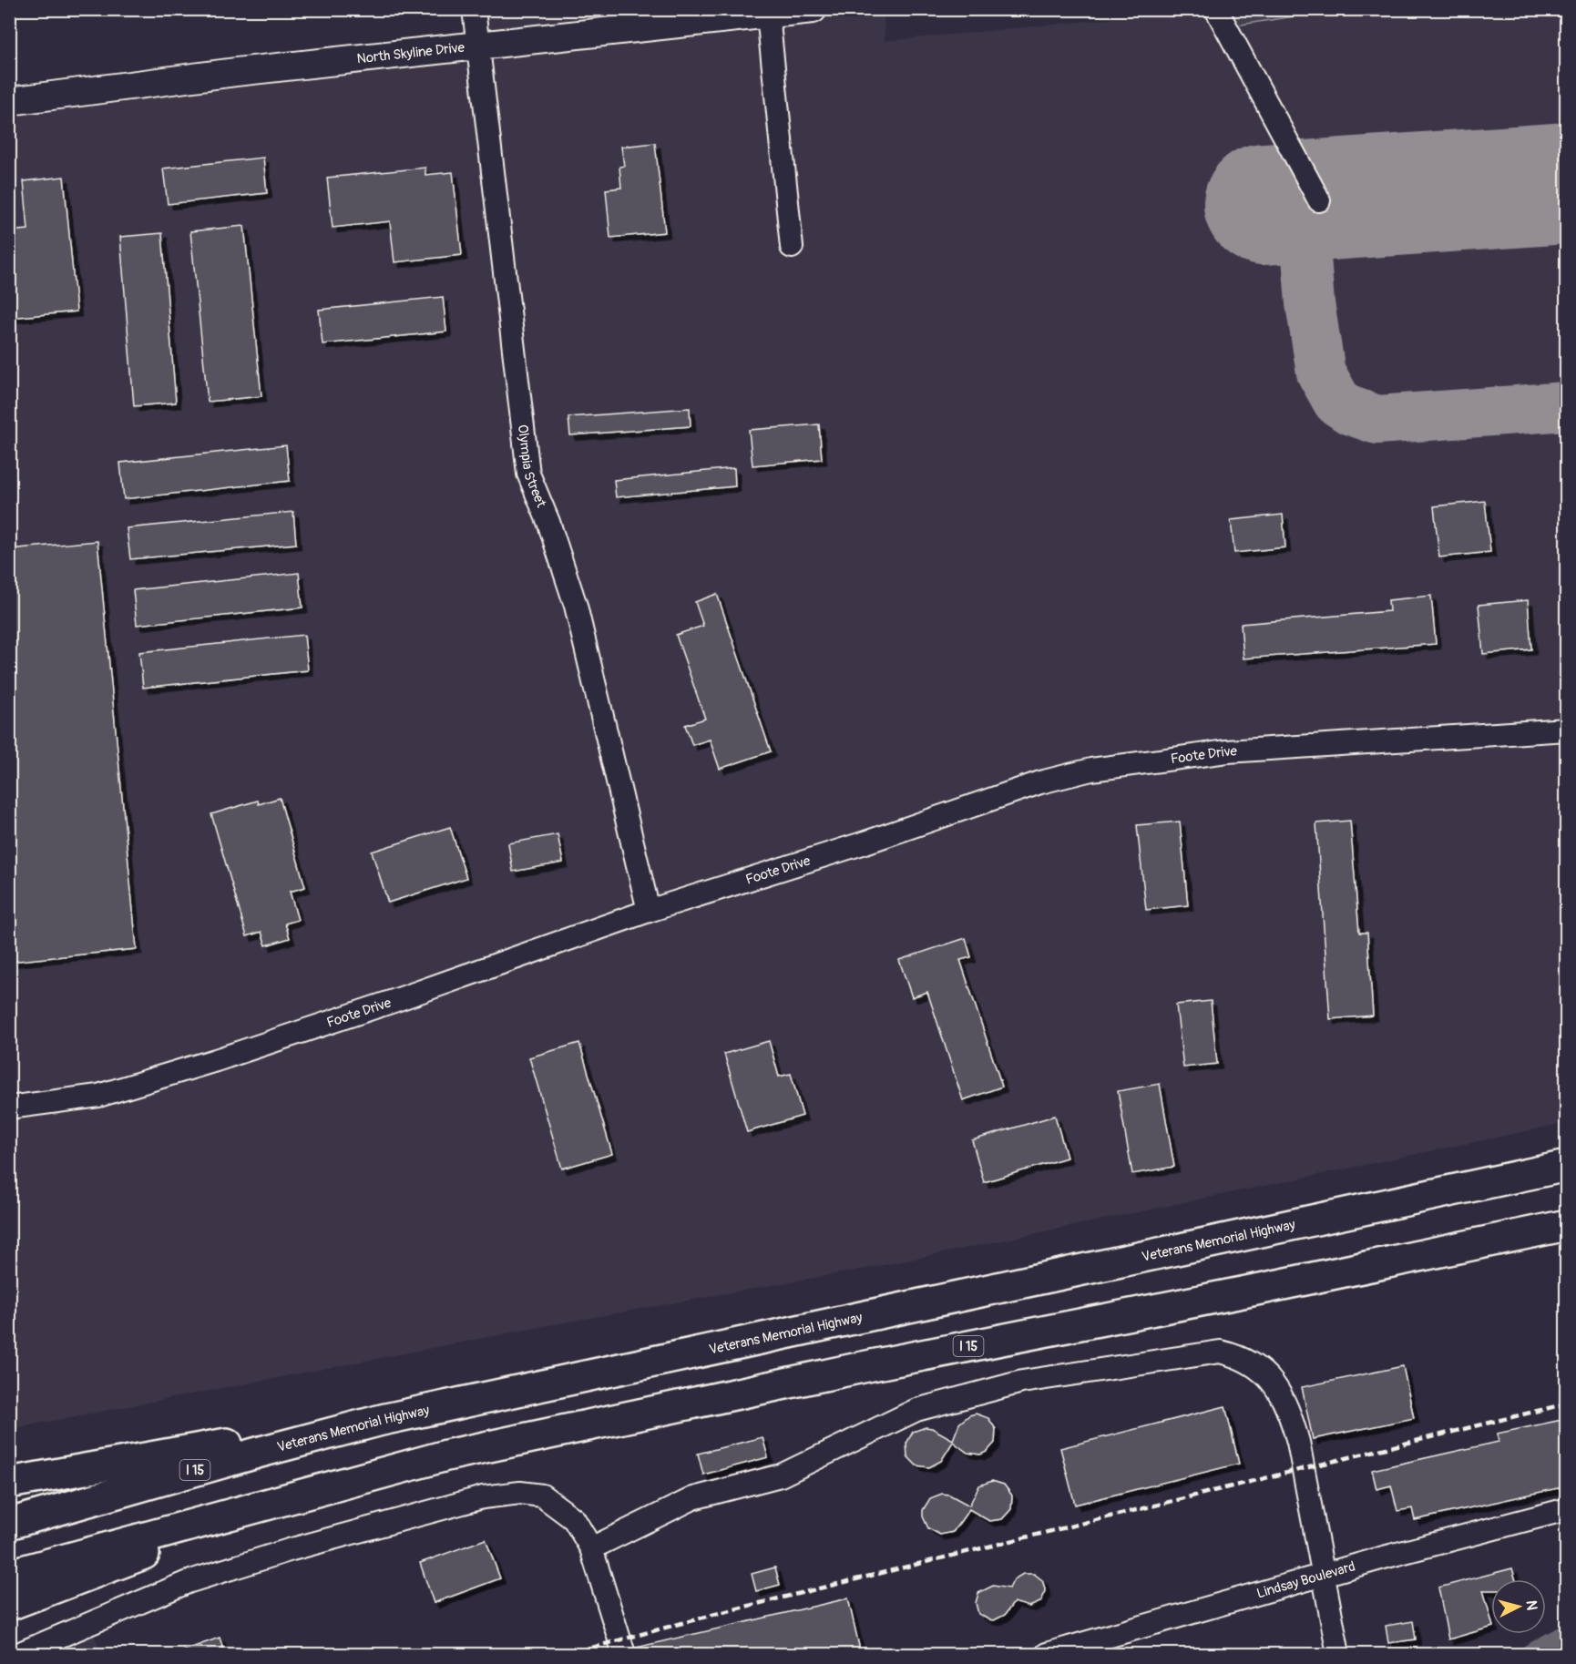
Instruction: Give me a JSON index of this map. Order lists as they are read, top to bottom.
{
  "streets": {
    "highway": ["Veterans Memorial Highway", "I 15"],
    "main road": ["North Skyline Drive"],
    "street": ["Olympia Street", "Foote Drive", "Lindsay Boulevard"]
  },
  "crossings": [
    ["North Skyline Drive", "Olympia Street"],
    ["Olympia Street", "Foote Drive"]
  ],
  "north": "right"
}
